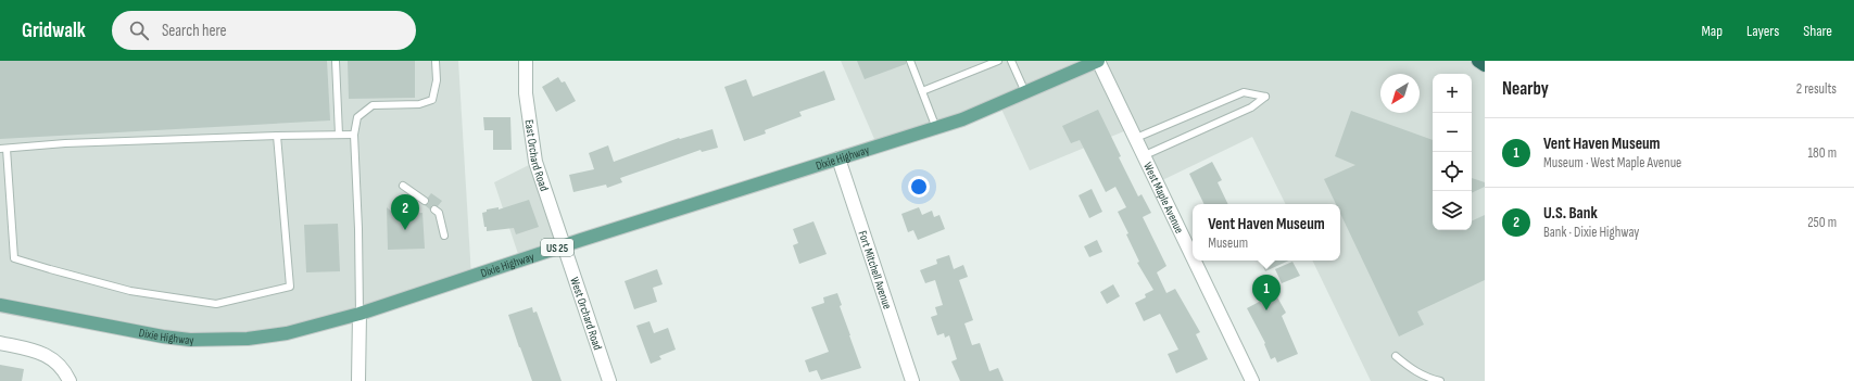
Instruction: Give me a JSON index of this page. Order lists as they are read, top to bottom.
{
  "streets": {
    "main road": ["Dixie Highway", "US 25"],
    "street": [
      "East Orchard Road",
      "West Maple Avenue",
      "Fort Mitchell Avenue",
      "West Orchard Road"
    ]
  },
  "crossings": [
    ["East Orchard Road", "Dixie Highway"],
    ["East Orchard Road", "West Orchard Road"],
    ["Dixie Highway", "West Maple Avenue"],
    ["Dixie Highway", "Fort Mitchell Avenue"],
    ["Dixie Highway", "West Orchard Road"]
  ],
  "north": "bottom left",
  "page": {
    "header": "Gridwalk",
    "search": "Search here",
    "nav": ["Map", "Layers", "Share"],
    "heading": ["Nearby", "2 results"],
    "map_buttons": ["+", "−"],
    "list": [
      {
        "mark": "1",
        "name": "Vent Haven Museum",
        "note": "Museum · West Maple Avenue",
        "value": "180 m"
      },
      {
        "mark": "2",
        "name": "U.S. Bank",
        "note": "Bank · Dixie Highway",
        "value": "250 m"
      }
    ],
    "pins": ["2", "1"],
    "popup": ["Vent Haven Museum", "Museum"]
  }
}
